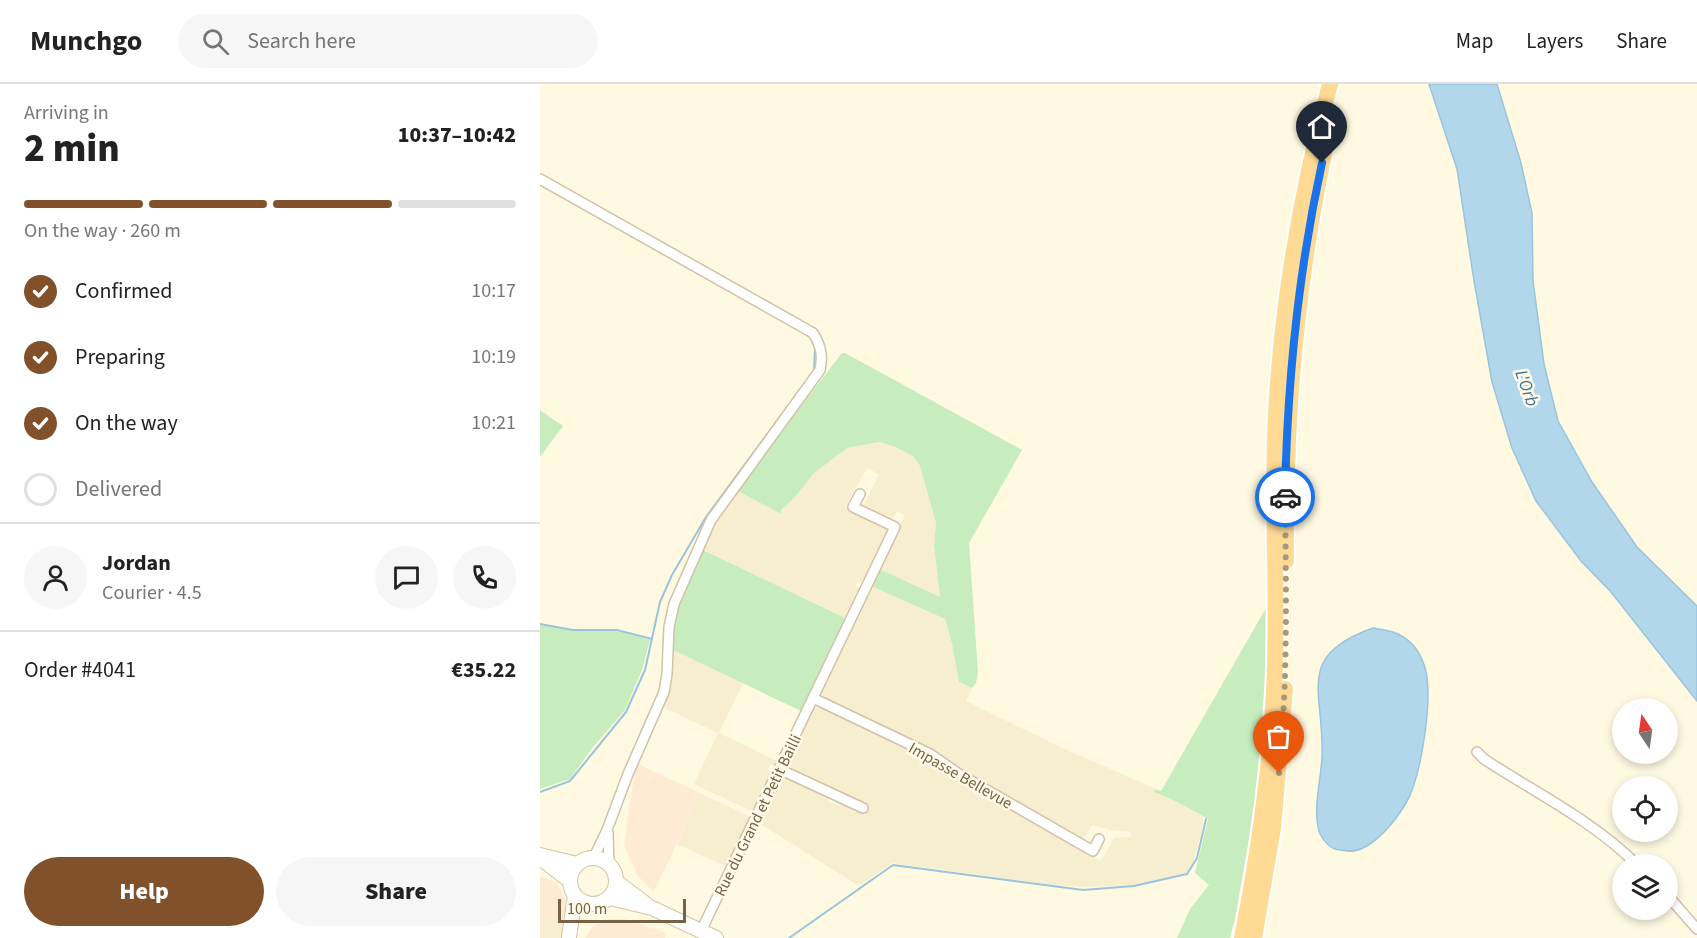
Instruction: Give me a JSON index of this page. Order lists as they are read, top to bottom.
{
  "streets": {
    "street": ["Impasse Bellevue", "Rue du Grand et Petit Bailli"]
  },
  "crossings": [
    ["Impasse Bellevue", "Rue du Grand et Petit Bailli"]
  ],
  "water": ["L'Orb"],
  "scale_bar": "100 m",
  "north": "top",
  "page": {
    "header": "Munchgo",
    "search": "Search here",
    "nav": ["Map", "Layers", "Share"],
    "heading": ["2 min", "Arriving in", "10:37–10:42"],
    "panel": [
      "Jordan",
      "Courier · 4.5",
      "Order #4041",
      "€35.22"
    ],
    "bar": "On the way · 260 m",
    "list": [
      ["Confirmed", "10:17"],
      ["Preparing", "10:19"],
      ["On the way", "10:21"],
      "Delivered"
    ],
    "buttons": ["Help", "Share"],
    "scale": "100 m"
  }
}
